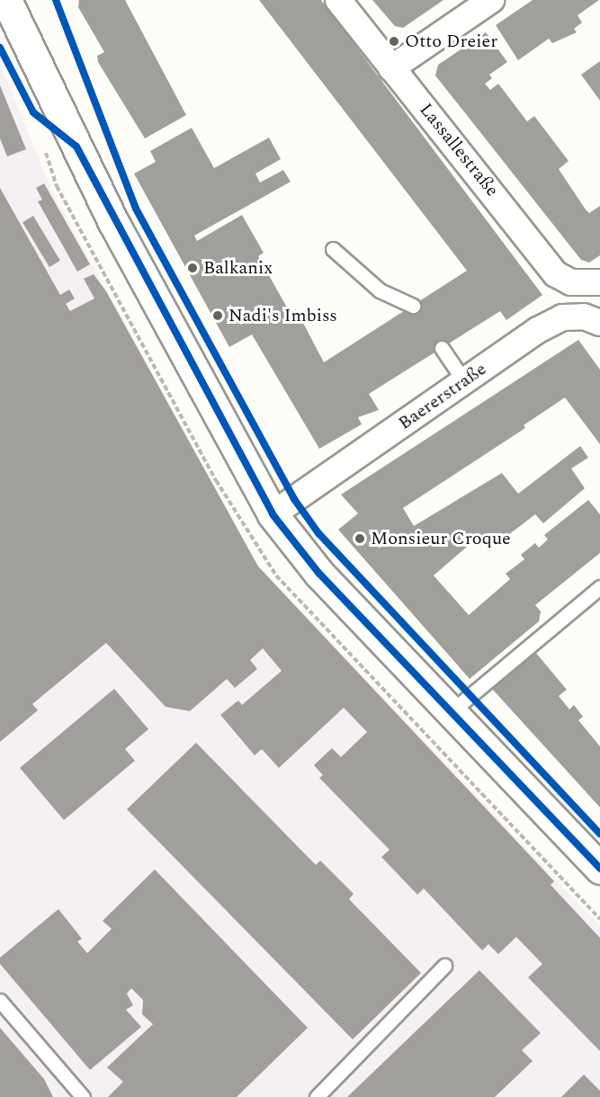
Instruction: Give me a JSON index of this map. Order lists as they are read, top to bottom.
{
  "streets": {
    "street": ["Lassallestraße", "Baererstraße"]
  },
  "crossings": [
    ["Lassallestraße", "Baererstraße"]
  ],
  "places": [
    "Otto Dreier",
    "Balkanix",
    "Nadi's Imbiss",
    "Monsieur Croque"
  ]
}
